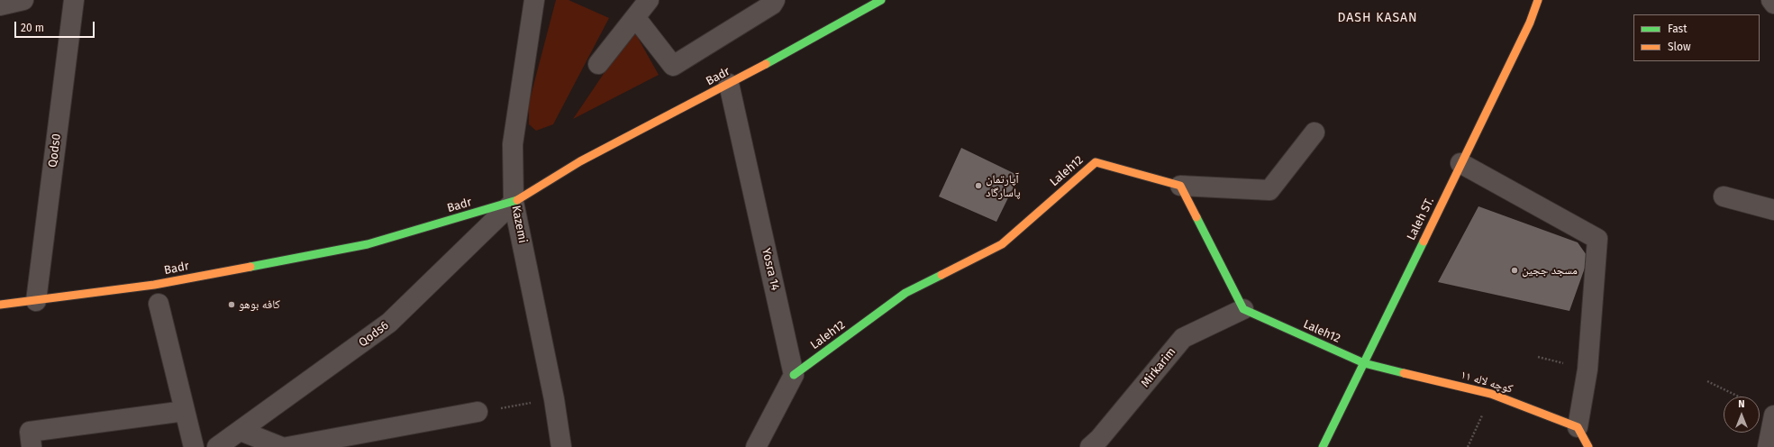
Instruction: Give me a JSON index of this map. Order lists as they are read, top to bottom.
{
  "streets": {
    "street": [
      "Badr",
      "Qods0",
      "Laleh12",
      "Laleh ST.",
      "Kazemi",
      "Yosra 14",
      "Qods6",
      "Mirkarim",
      "کوچه لاله ۱۱"
    ]
  },
  "crossings": [
    ["Badr", "Qods0"],
    ["Badr", "Kazemi"],
    ["Badr", "Yosra 14"],
    ["Badr", "Qods6"],
    ["Laleh12", "Laleh ST."],
    ["Laleh12", "Yosra 14"],
    ["Laleh12", "Mirkarim"],
    ["Laleh12", "کوچه لاله ۱۱"],
    ["Laleh ST.", "کوچه لاله ۱۱"],
    ["Kazemi", "Qods6"]
  ],
  "districts": ["DASH KASAN"],
  "places": ["آپارتمان پاسارگاد", "مسجد ججین", "کافه بوهو"],
  "legend": ["Fast", "Slow"],
  "scale_bar": "20 m",
  "north": "top"
}
